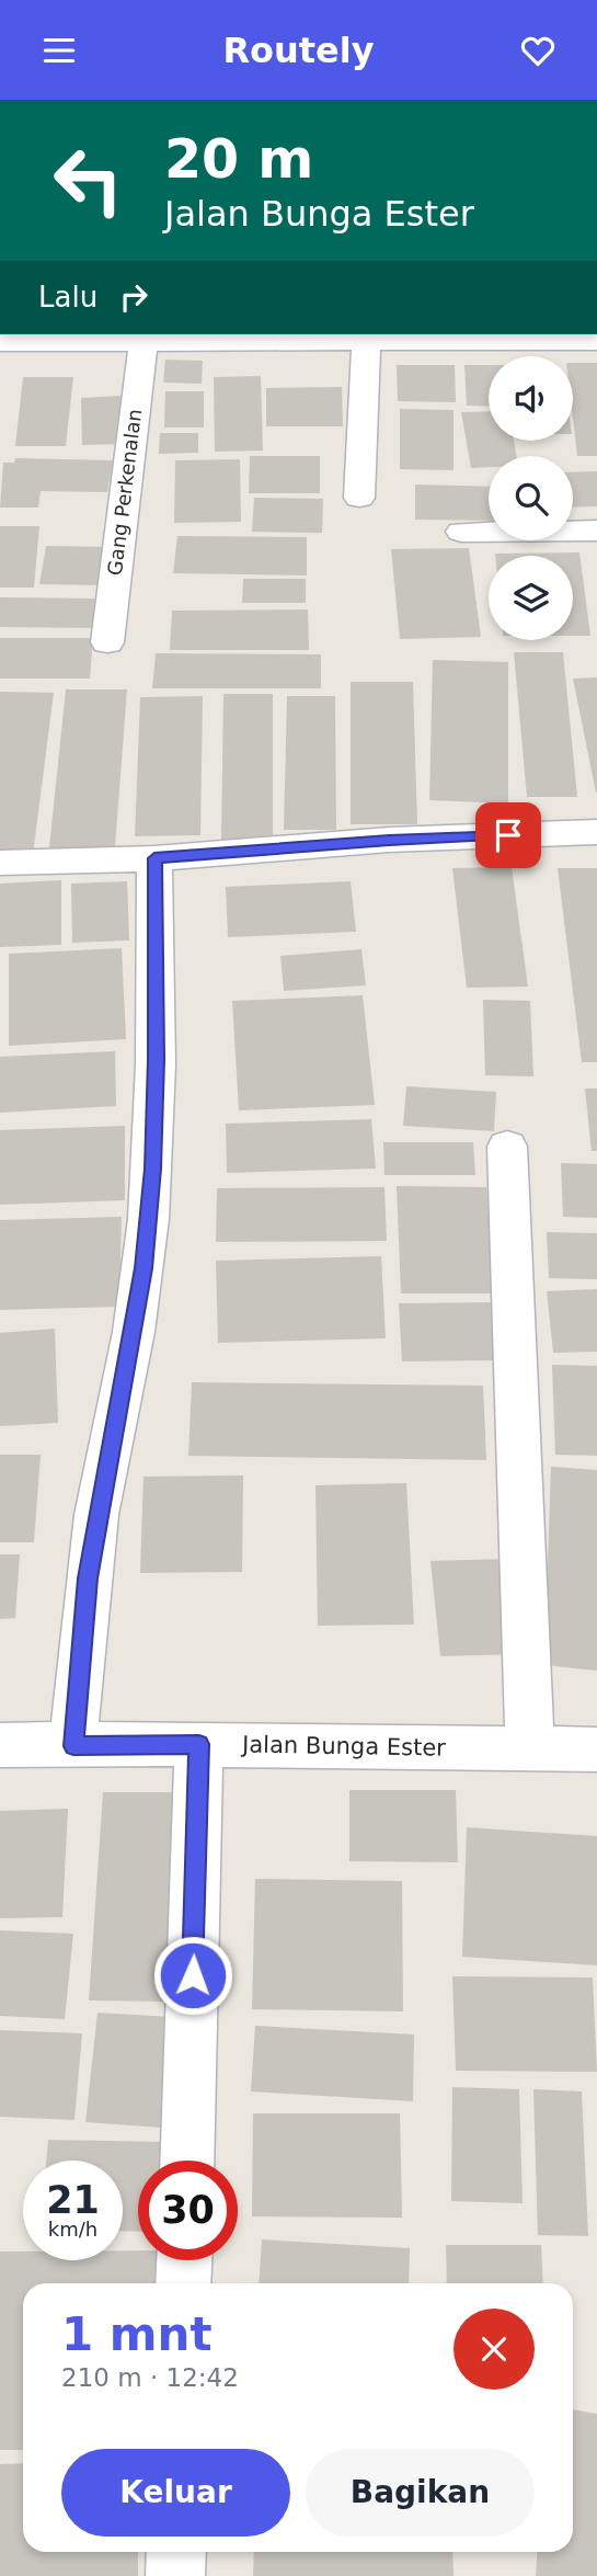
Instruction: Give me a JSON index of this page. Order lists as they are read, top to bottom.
{
  "streets": {
    "street": ["Gang Perkenalan", "Jalan Bunga Ester"]
  },
  "page": {
    "header": "Routely",
    "turn": ["20 m", "Jalan Bunga Ester"],
    "then": "Lalu",
    "speed": "21 km/h",
    "limit": "30",
    "heading": ["1 mnt", "210 m · 12:42"],
    "buttons": ["Keluar", "Bagikan"]
  }
}
